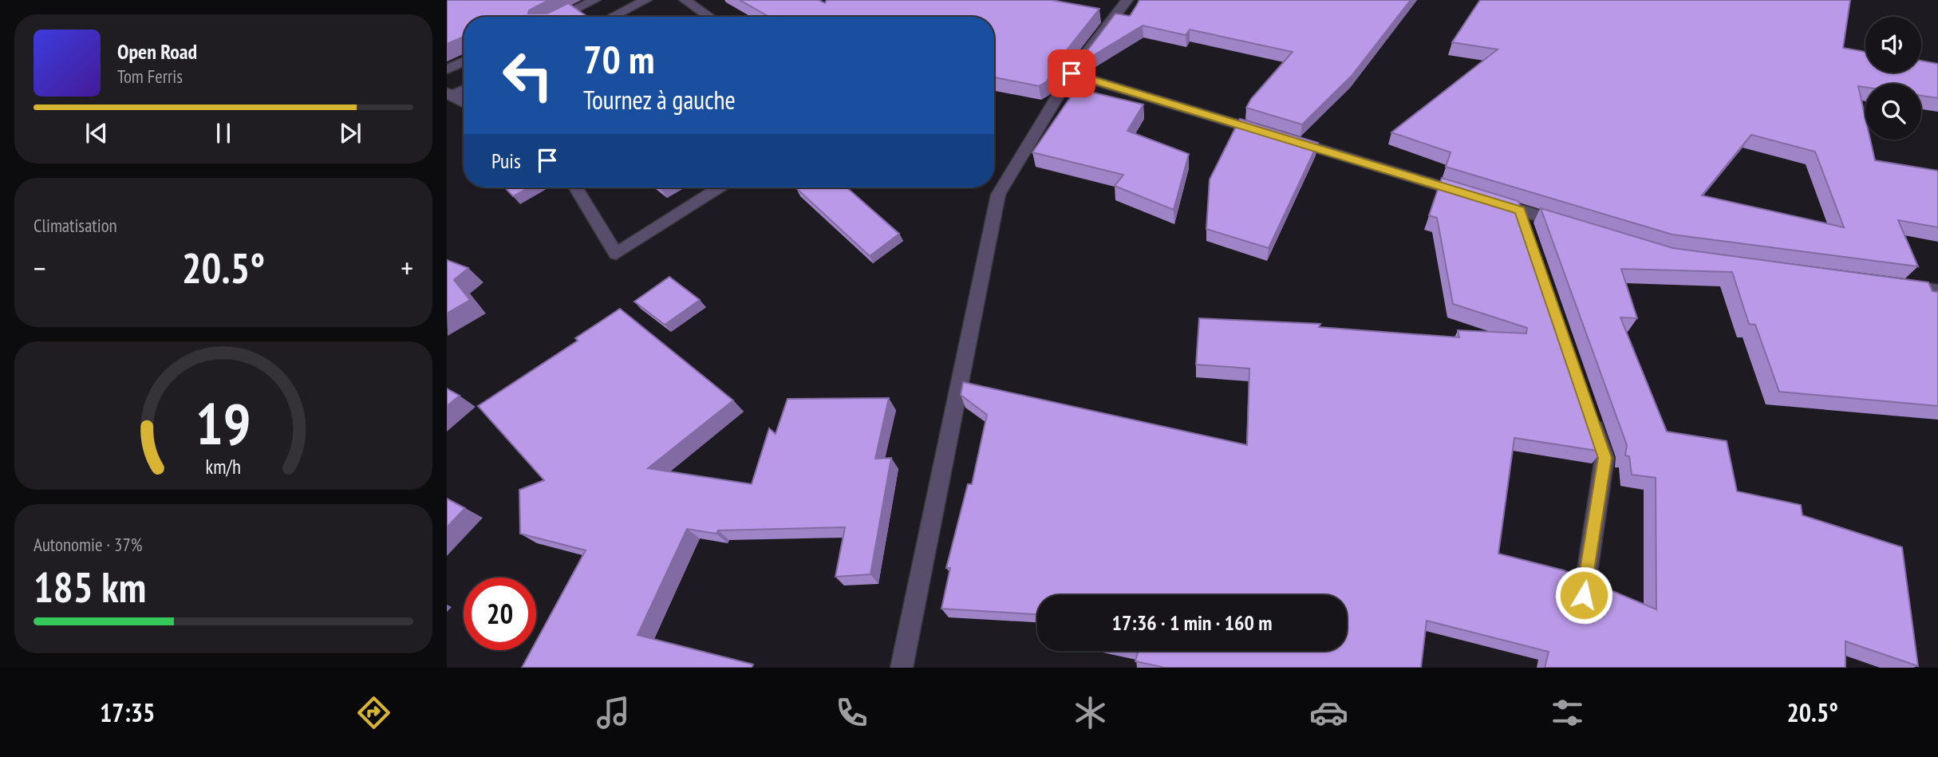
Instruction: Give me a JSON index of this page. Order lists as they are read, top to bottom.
{
  "page": {
    "turn": ["70 m", "Tournez à gauche"],
    "song": ["Open Road", "Tom Ferris"],
    "then": "Puis",
    "tile": [
      "Climatisation",
      ["Autonomie · 37%", "185 km"]
    ],
    "heat": ["−", "20.5°", "+"],
    "limit": "20",
    "trip": "17:36 · 1 min · 160 m",
    "tabs": ["17:35", "20.5°"],
    "gauge": ["19", "km/h"]
  }
}
